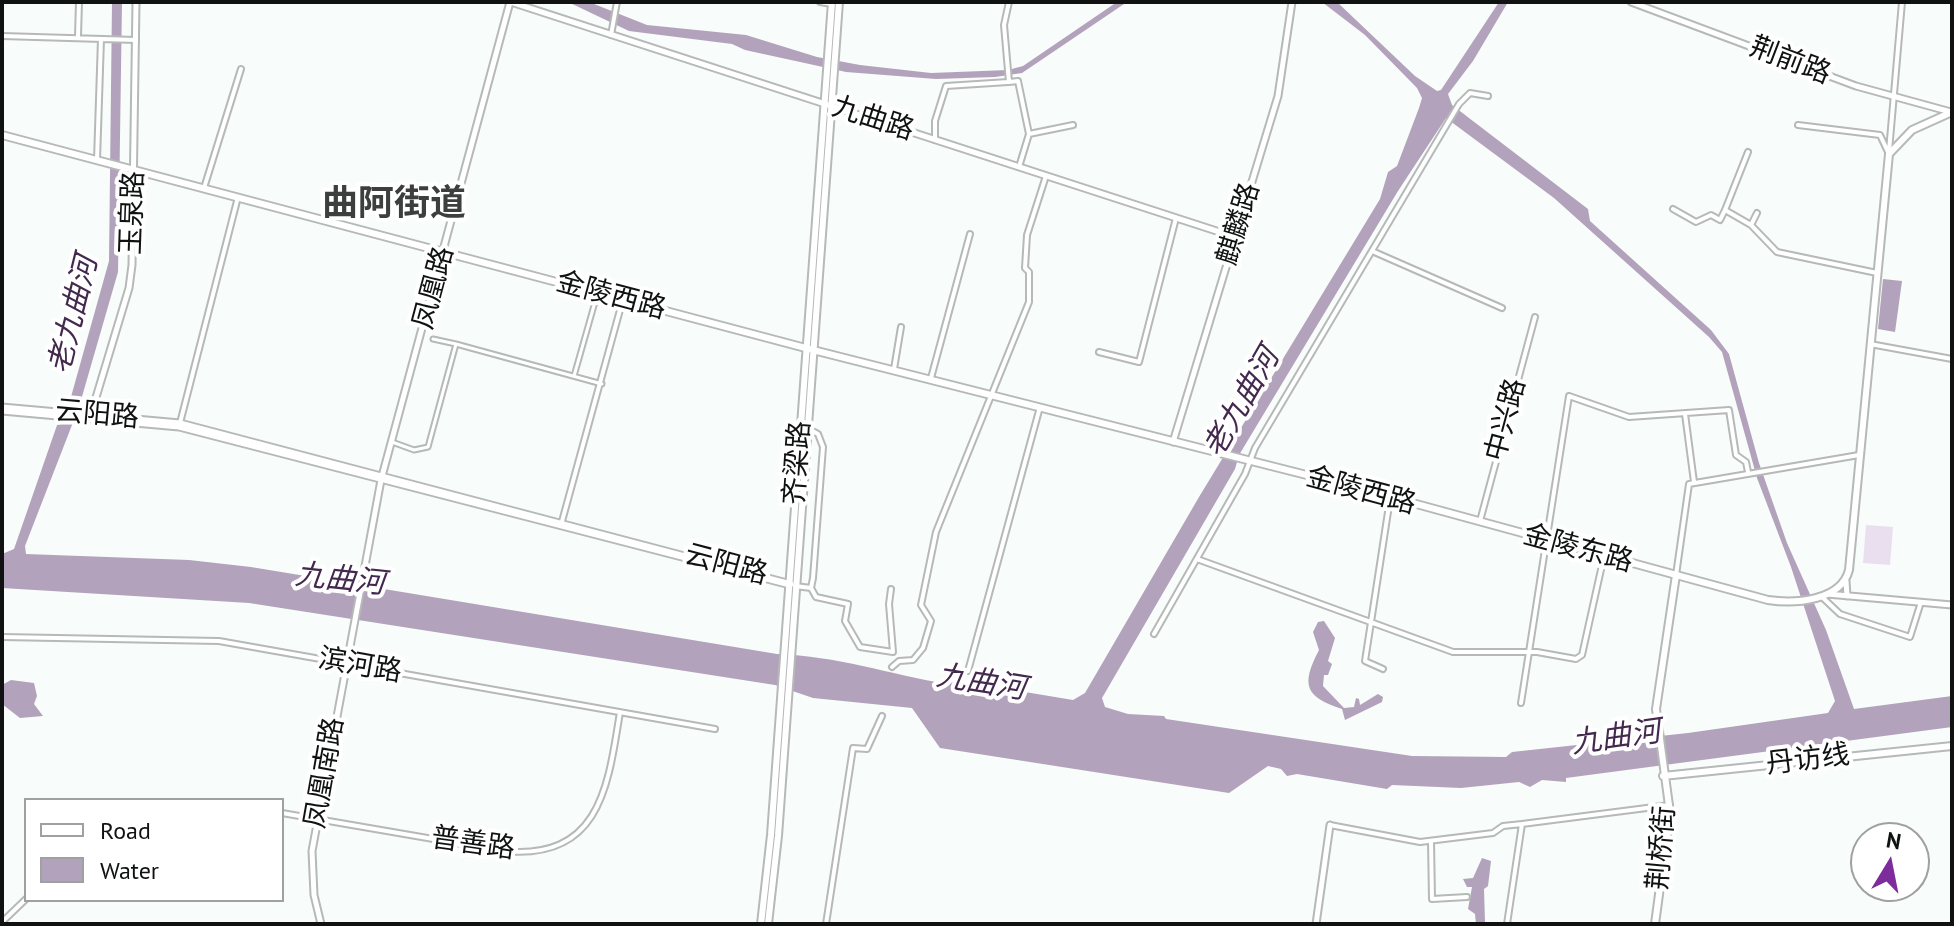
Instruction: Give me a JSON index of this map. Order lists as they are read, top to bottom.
{
  "streets": {
    "main road": [
      "金陵西路",
      "齐梁路",
      "金陵东路",
      "丹访线",
      "荆桥街"
    ],
    "street": [
      "荆前路",
      "九曲路",
      "玉泉路",
      "麒麟路",
      "凤凰路",
      "云阳路",
      "中兴路",
      "滨河路",
      "凤凰南路",
      "普善路"
    ]
  },
  "crossings": [
    ["九曲路", "麒麟路"],
    ["九曲路", "凤凰路"],
    ["九曲路", "齐梁路"],
    ["玉泉路", "金陵西路"],
    ["玉泉路", "云阳路"],
    ["麒麟路", "金陵西路"],
    ["凤凰路", "金陵西路"],
    ["凤凰路", "云阳路"],
    ["凤凰路", "凤凰南路"],
    ["金陵西路", "中兴路"],
    ["金陵西路", "齐梁路"],
    ["金陵西路", "金陵东路"],
    ["云阳路", "齐梁路"],
    ["云阳路", "凤凰南路"],
    ["中兴路", "金陵东路"],
    ["金陵东路", "荆桥街"],
    ["滨河路", "凤凰南路"],
    ["滨河路", "普善路"],
    ["丹访线", "荆桥街"],
    ["凤凰南路", "普善路"]
  ],
  "districts": ["曲阿街道"],
  "water": ["老九曲河", "九曲河"],
  "legend": ["Road", "Water"],
  "north": "top"
}
